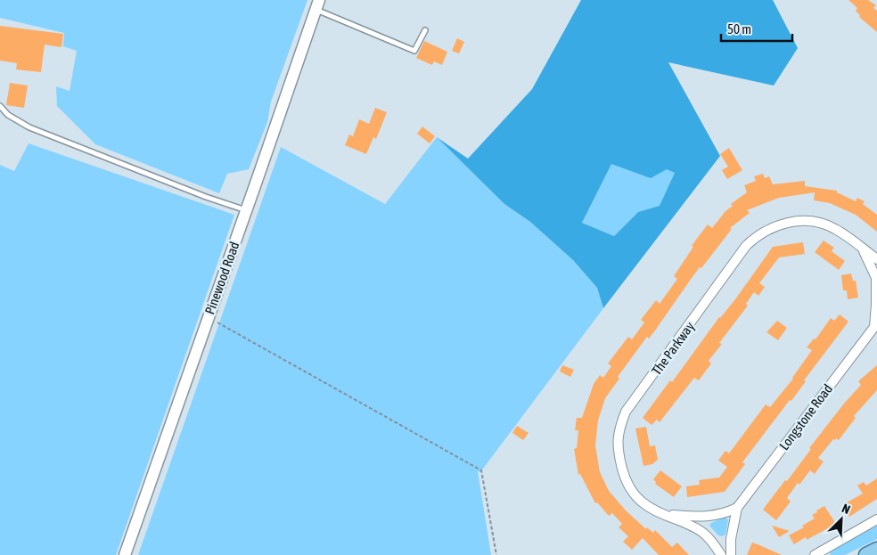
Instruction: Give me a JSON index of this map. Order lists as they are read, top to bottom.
{
  "streets": {
    "street": ["Pinewood Road", "The Parkway", "Longstone Road"]
  },
  "scale_bar": "50 m",
  "north": "top right"
}
